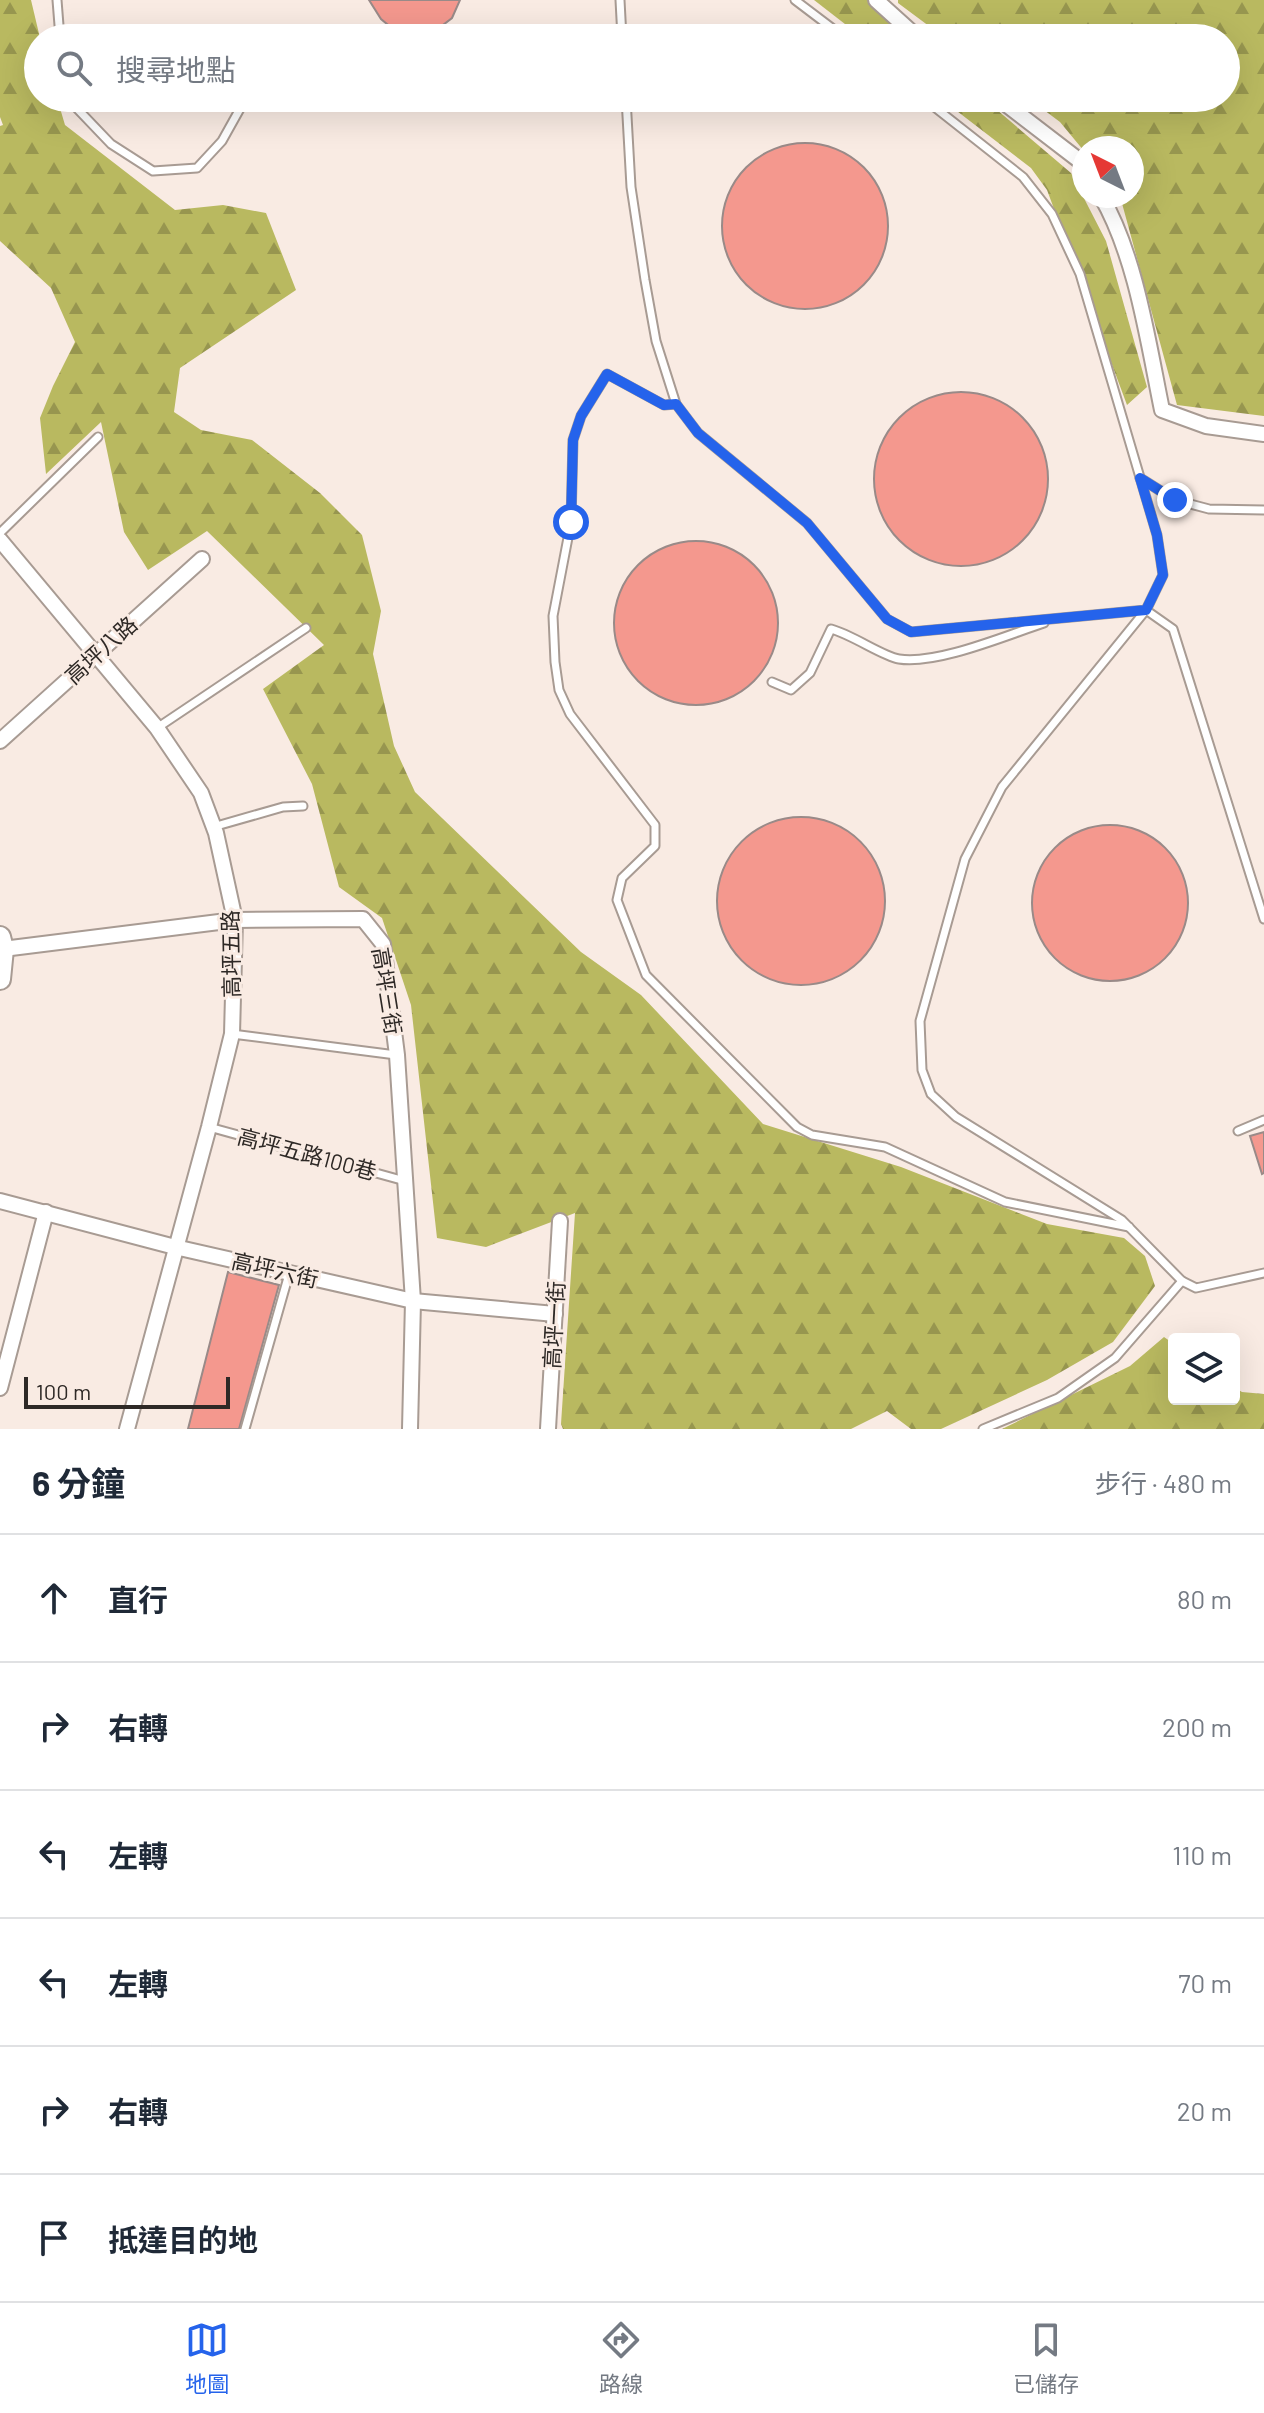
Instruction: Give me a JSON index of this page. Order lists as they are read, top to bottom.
{
  "streets": {
    "street": [
      "高坪八路",
      "高坪五路",
      "高坪三街",
      "高坪六街",
      "高坪一街"
    ],
    "lane": ["高坪五路100巷"]
  },
  "crossings": [
    ["高坪八路", "高坪五路"],
    ["高坪五路", "高坪三街"],
    ["高坪五路", "高坪五路100巷"],
    ["高坪五路", "高坪六街"],
    ["高坪三街", "高坪五路100巷"],
    ["高坪三街", "高坪六街"],
    ["高坪六街", "高坪一街"]
  ],
  "scale_bar": "100 m",
  "north": "top left",
  "page": {
    "search": "搜尋地點",
    "scale": "100 m",
    "heading": ["6 分鐘", "步行 · 480 m"],
    "list": [
      ["直行", "80 m"],
      ["右轉", "200 m"],
      ["左轉", "110 m"],
      ["左轉", "70 m"],
      ["右轉", "20 m"],
      "抵達目的地"
    ],
    "nav": ["地圖", "路線", "已儲存"]
  }
}
